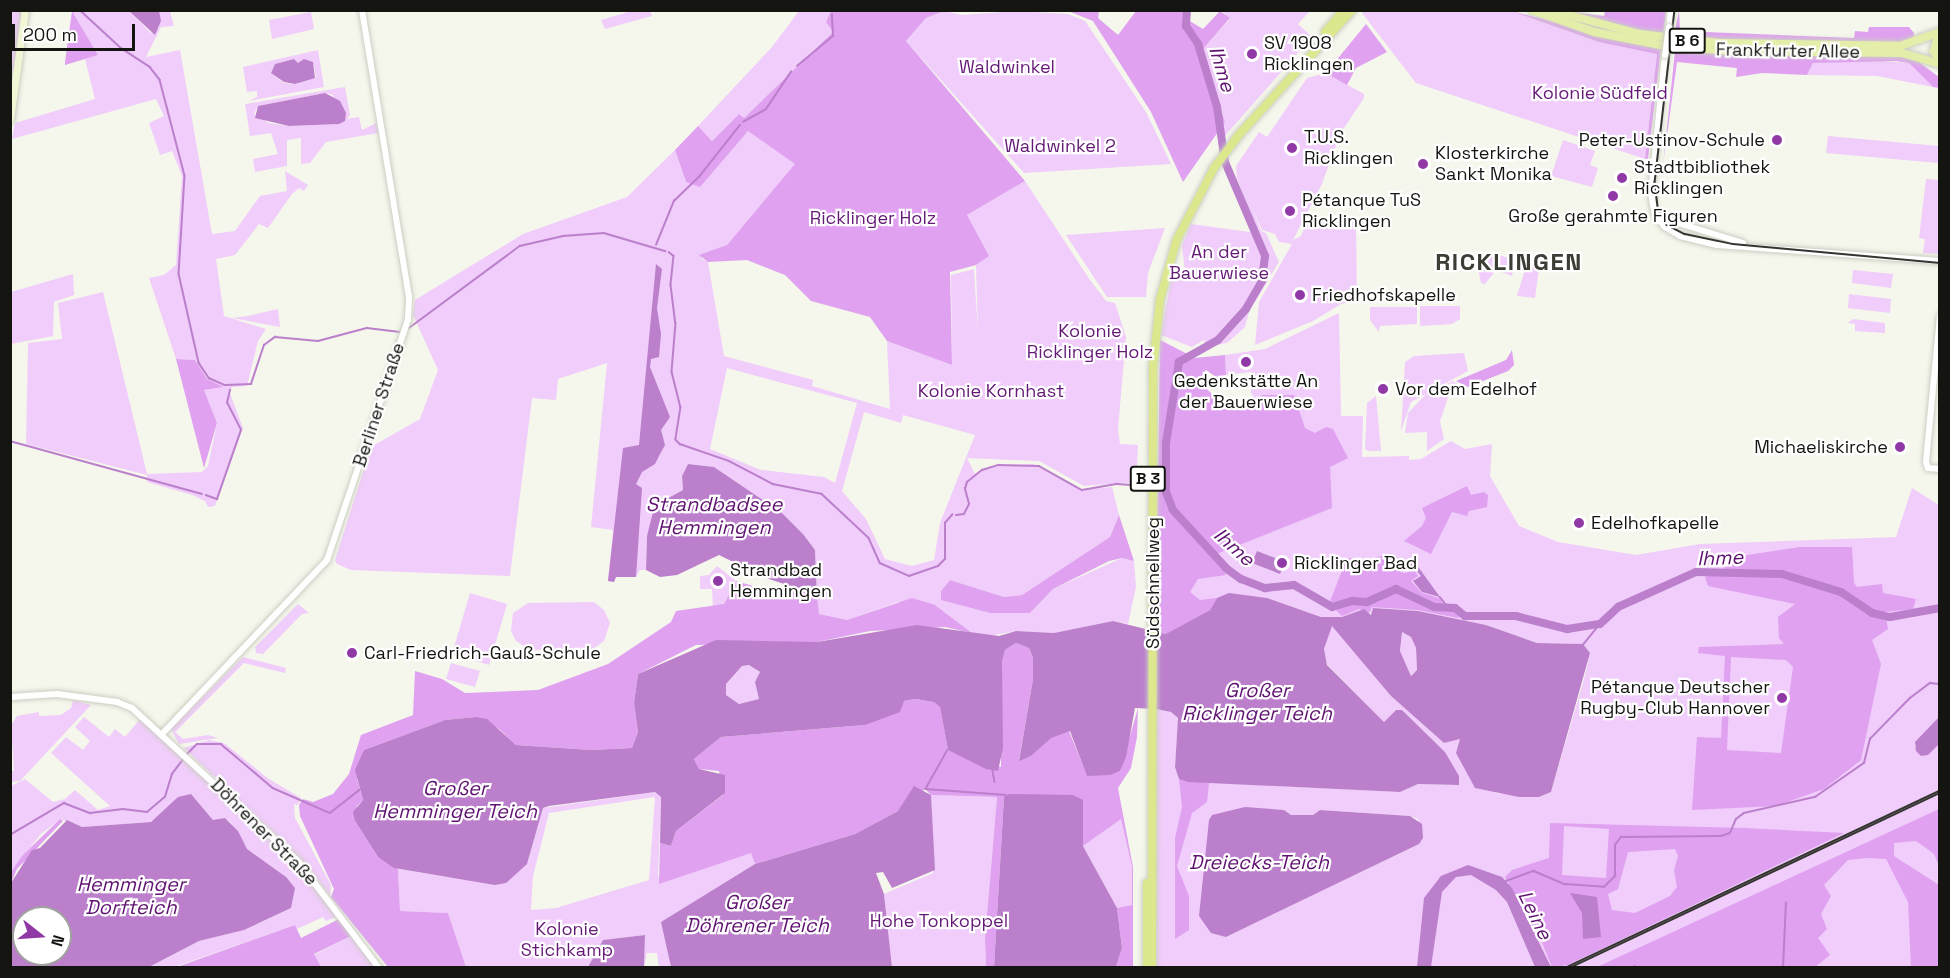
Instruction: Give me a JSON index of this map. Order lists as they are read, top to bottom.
{
  "streets": {
    "highway": ["B 3", "Südschnellweg"],
    "main road": ["B 6", "Frankfurter Allee"],
    "street": ["Berliner Straße", "Döhrener Straße"]
  },
  "crossings": [
    ["B 6", "Frankfurter Allee"],
    ["Berliner Straße", "Döhrener Straße"]
  ],
  "districts": ["RICKLINGEN"],
  "water": [
    "Ihme",
    "Strandbadsee Hemmingen",
    "Großer Ricklinger Teich",
    "Großer Hemminger Teich",
    "Dreiecks-Teich",
    "Hemminger Dorfteich",
    "Großer Döhrener Teich",
    "Leine"
  ],
  "parks": [
    "Waldwinkel",
    "Kolonie Südfeld",
    "Waldwinkel 2",
    "Ricklinger Holz",
    "An der Bauerwiese",
    "Kolonie Ricklinger Holz",
    "Kolonie Kornhast",
    "Hohe Tonkoppel",
    "Kolonie Stichkamp"
  ],
  "places": [
    "SV 1908 Ricklingen",
    "Peter-Ustinov-Schule",
    "T.U.S. Ricklingen",
    "Klosterkirche Sankt Monika",
    "Stadtbibliothek Ricklingen",
    "Große gerahmte Figuren",
    "Pétanque TuS Ricklingen",
    "Friedhofskapelle",
    "Gedenkstätte An der Bauerwiese",
    "Vor dem Edelhof",
    "Michaeliskirche",
    "Edelhofkapelle",
    "Ricklinger Bad",
    "Strandbad Hemmingen",
    "Carl-Friedrich-Gauß-Schule",
    "Pétanque Deutscher Rugby-Club Hannover"
  ],
  "scale_bar": "200 m",
  "north": "right"
}
